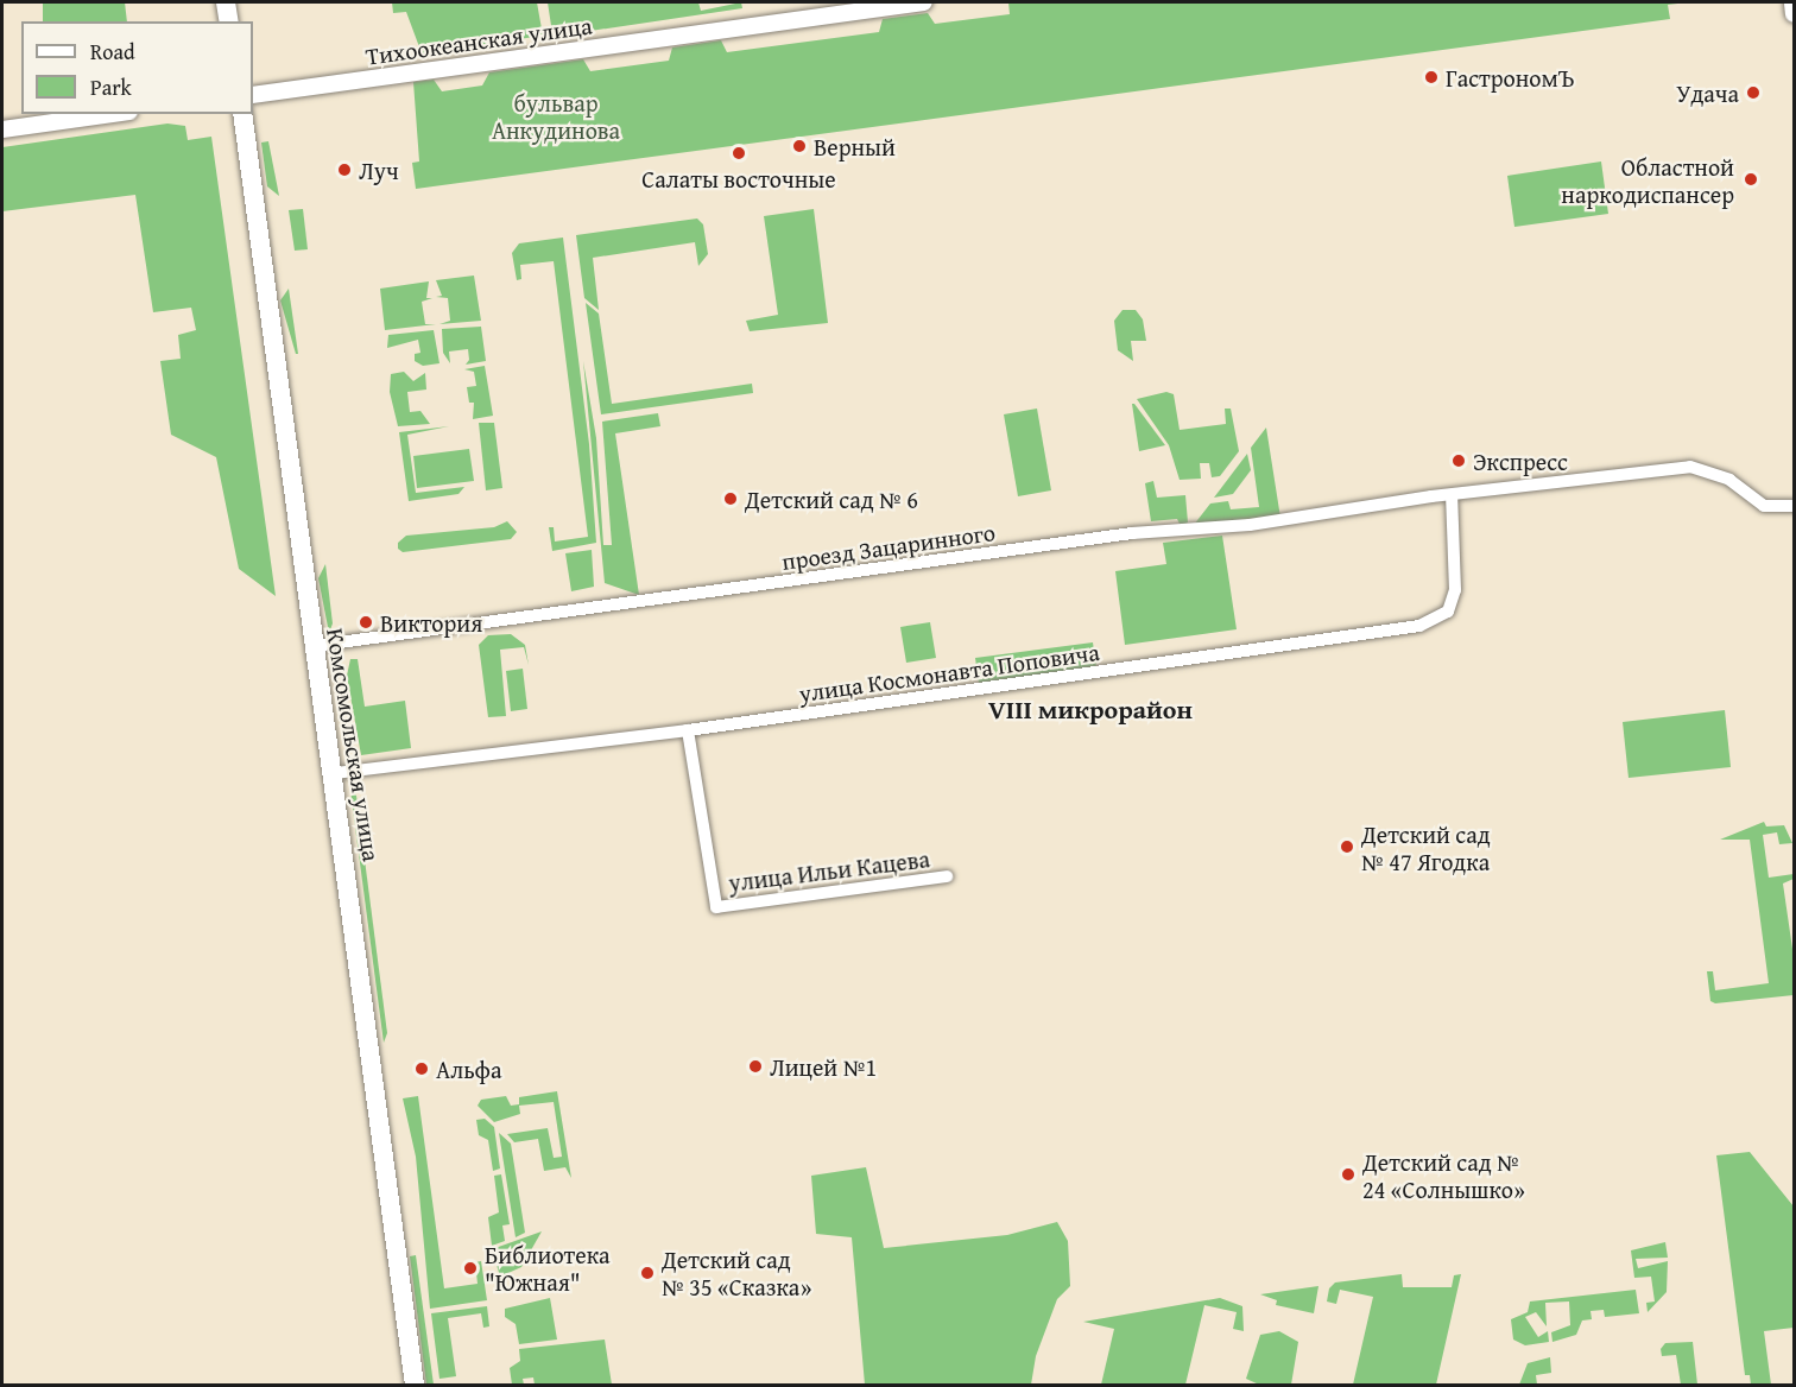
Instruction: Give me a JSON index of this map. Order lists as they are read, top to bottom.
{
  "streets": {
    "main road": ["Комсомольская улица"],
    "street": [
      "Тихоокеанская улица",
      "проезд Зацаринного",
      "улица Космонавта Поповича",
      "улица Ильи Кацева"
    ]
  },
  "crossings": [
    ["проезд Зацаринного", "улица Космонавта Поповича"],
    ["проезд Зацаринного", "Комсомольская улица"],
    ["улица Космонавта Поповича", "Комсомольская улица"],
    ["улица Космонавта Поповича", "улица Ильи Кацева"]
  ],
  "districts": ["VIII микрорайон"],
  "parks": ["бульвар Анкудинова"],
  "places": [
    "ГастрономЪ",
    "Удача",
    "Верный",
    "Салаты восточные",
    "Луч",
    "Областной наркодиспансер",
    "Экспресс",
    "Детский сад № 6",
    "Виктория",
    "Детский сад № 47 Ягодка",
    "Лицей №1",
    "Альфа",
    "Детский сад № 24 «Солнышко»",
    "Библиотека \"Южная\"",
    "Детский сад № 35 «Сказка»"
  ],
  "legend": ["Road", "Park"]
}
